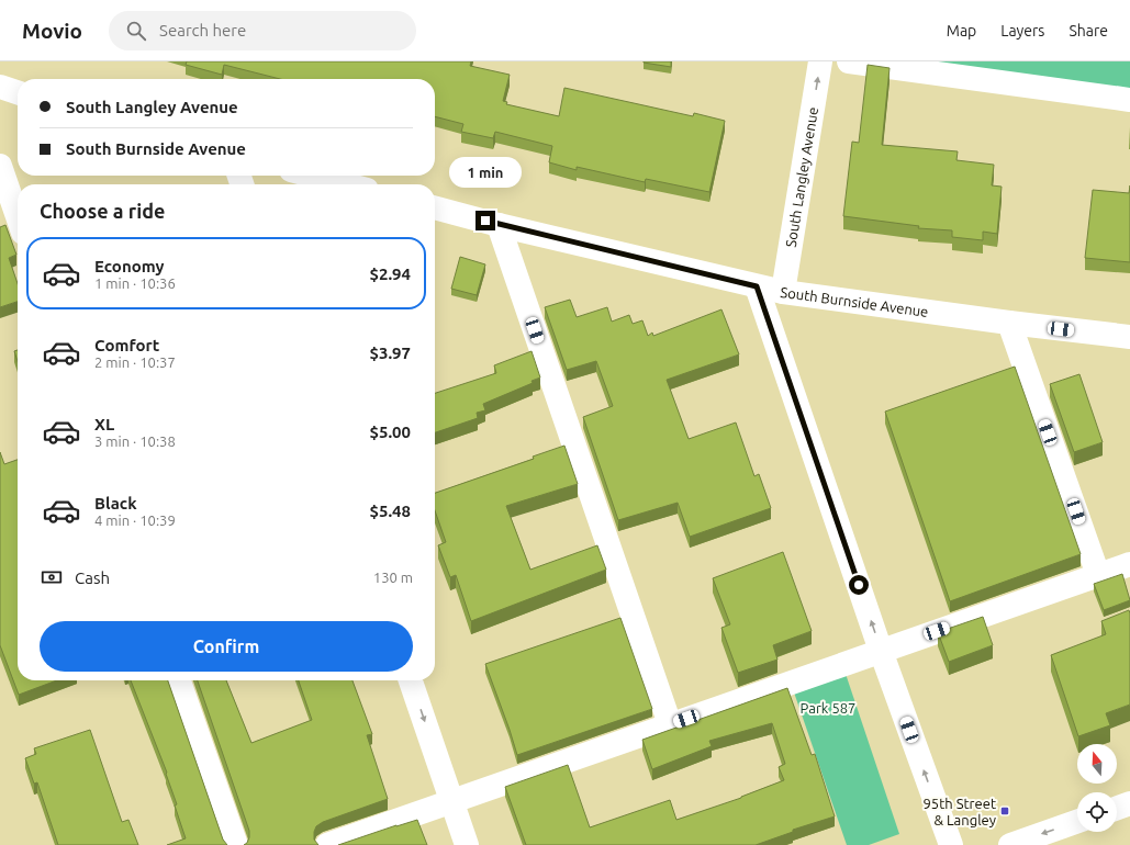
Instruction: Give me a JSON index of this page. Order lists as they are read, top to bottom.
{
  "streets": {
    "street": ["South Langley Avenue", "South Burnside Avenue"]
  },
  "crossings": [
    ["South Langley Avenue", "South Burnside Avenue"]
  ],
  "one_way": ["South Langley Avenue"],
  "parks": ["Park 587"],
  "places": {
    "transit": ["95th Street & Langley"]
  },
  "north": "top",
  "page": {
    "header": "Movio",
    "search": "Search here",
    "nav": ["Map", "Layers", "Share"],
    "banner": ["South Langley Avenue", "South Burnside Avenue"],
    "bubble": "1 min",
    "heading": "Choose a ride",
    "list": [
      {
        "name": "Economy",
        "note": "1 min · 10:36",
        "value": "$2.94"
      },
      {
        "name": "Comfort",
        "note": "2 min · 10:37",
        "value": "$3.97"
      },
      {
        "name": "XL",
        "note": "3 min · 10:38",
        "value": "$5.00"
      },
      {
        "name": "Black",
        "note": "4 min · 10:39",
        "value": "$5.48"
      }
    ],
    "pay": ["Cash", "130 m"],
    "buttons": "Confirm"
  }
}
